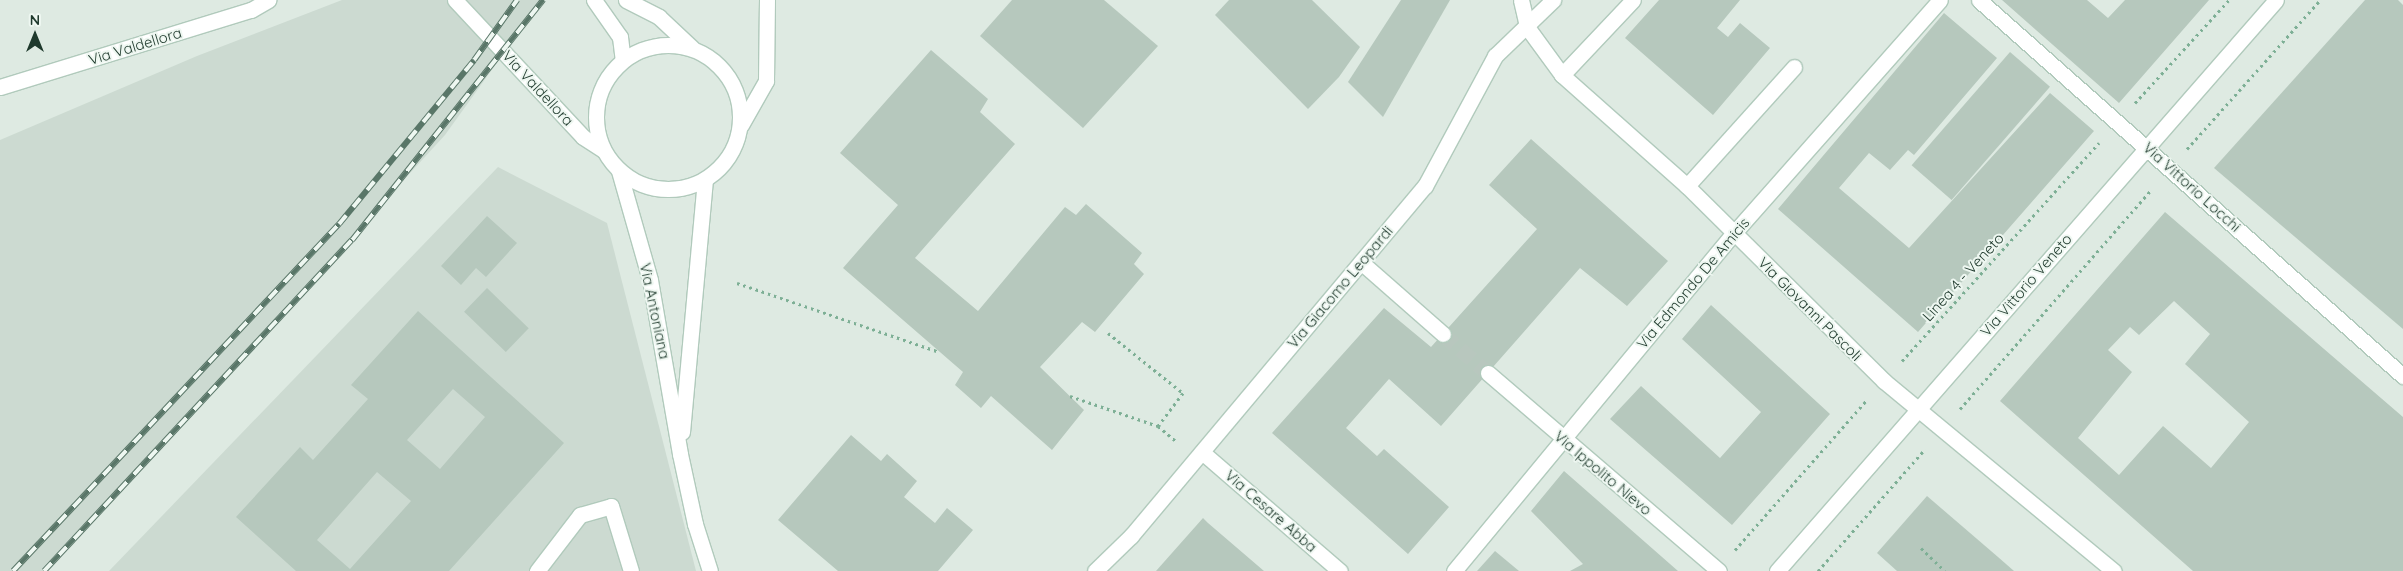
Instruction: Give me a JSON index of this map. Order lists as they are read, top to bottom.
{
  "streets": {
    "street": [
      "Via Valdellora",
      "Via Vittorio Locchi",
      "Via Edmondo De Amicis",
      "Via Vittorio Veneto",
      "Via Giacomo Leopardi",
      "Via Giovanni Pascoli",
      "Via Antoniana",
      "Via Ippolito Nievo",
      "Via Cesare Abba"
    ],
    "path": ["Linea 4 - Veneto"]
  },
  "crossings": [
    ["Via Valdellora", "Via Antoniana"],
    ["Via Vittorio Locchi", "Linea 4 - Veneto"],
    ["Via Vittorio Locchi", "Via Vittorio Veneto"],
    ["Linea 4 - Veneto", "Via Giovanni Pascoli"],
    ["Linea 4 - Veneto", "Via Ippolito Nievo"],
    ["Via Edmondo De Amicis", "Via Giovanni Pascoli"],
    ["Via Edmondo De Amicis", "Via Ippolito Nievo"],
    ["Via Vittorio Veneto", "Via Giovanni Pascoli"],
    ["Via Giacomo Leopardi", "Via Giovanni Pascoli"],
    ["Via Giacomo Leopardi", "Via Cesare Abba"]
  ],
  "north": "top"
}
